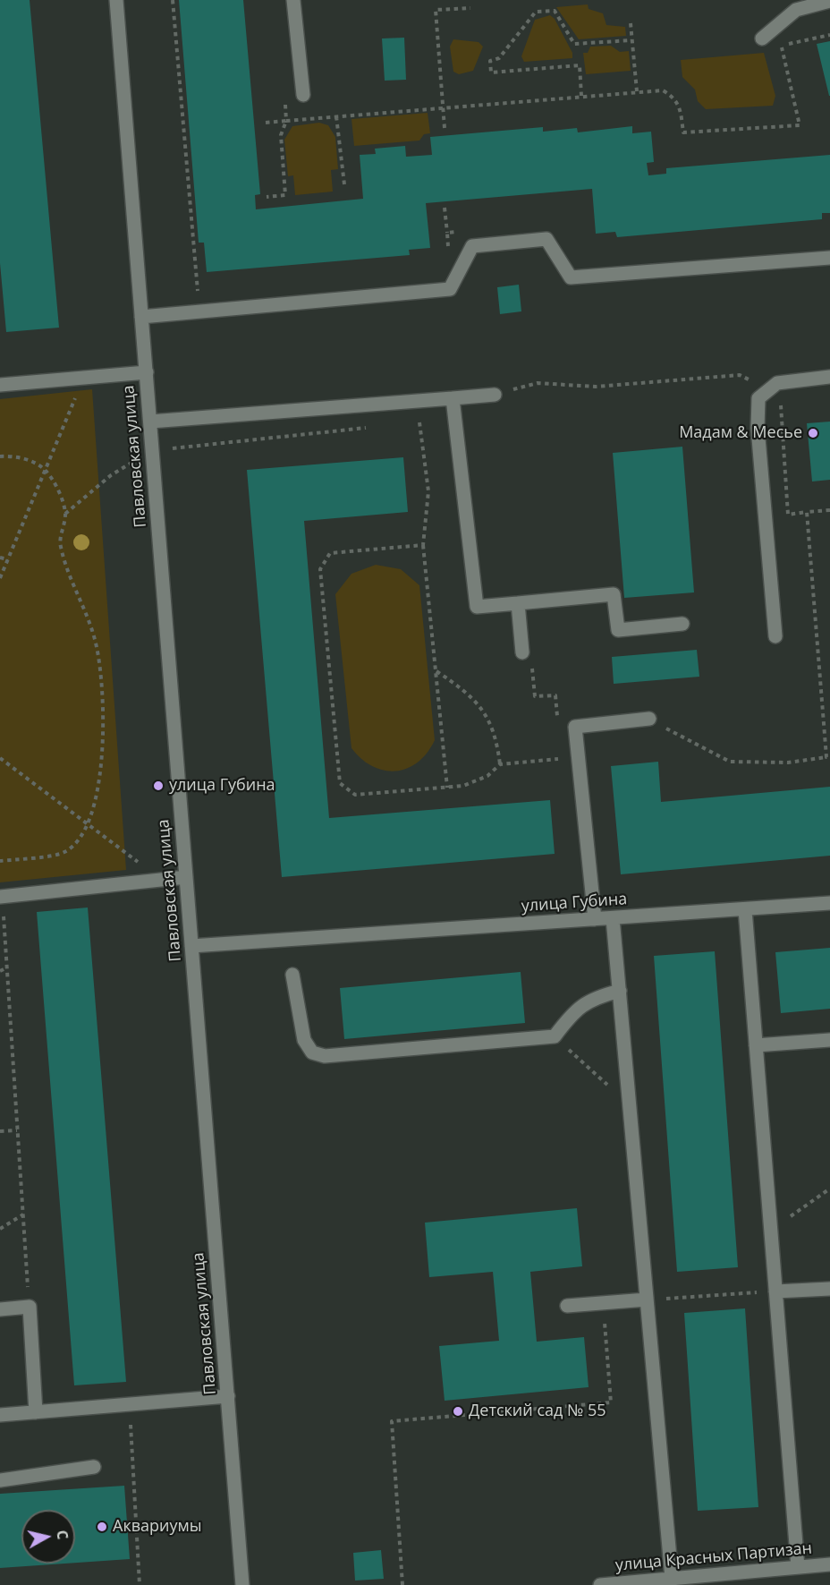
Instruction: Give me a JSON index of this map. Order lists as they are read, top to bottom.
{
  "streets": {
    "street": ["Павловская улица", "улица Губина", "улица Красных Партизан"]
  },
  "crossings": [
    ["Павловская улица", "улица Губина"]
  ],
  "places": [
    "Мадам & Месье",
    "улица Губина",
    "Детский сад № 55",
    "Аквариумы"
  ],
  "north": "right"
}
